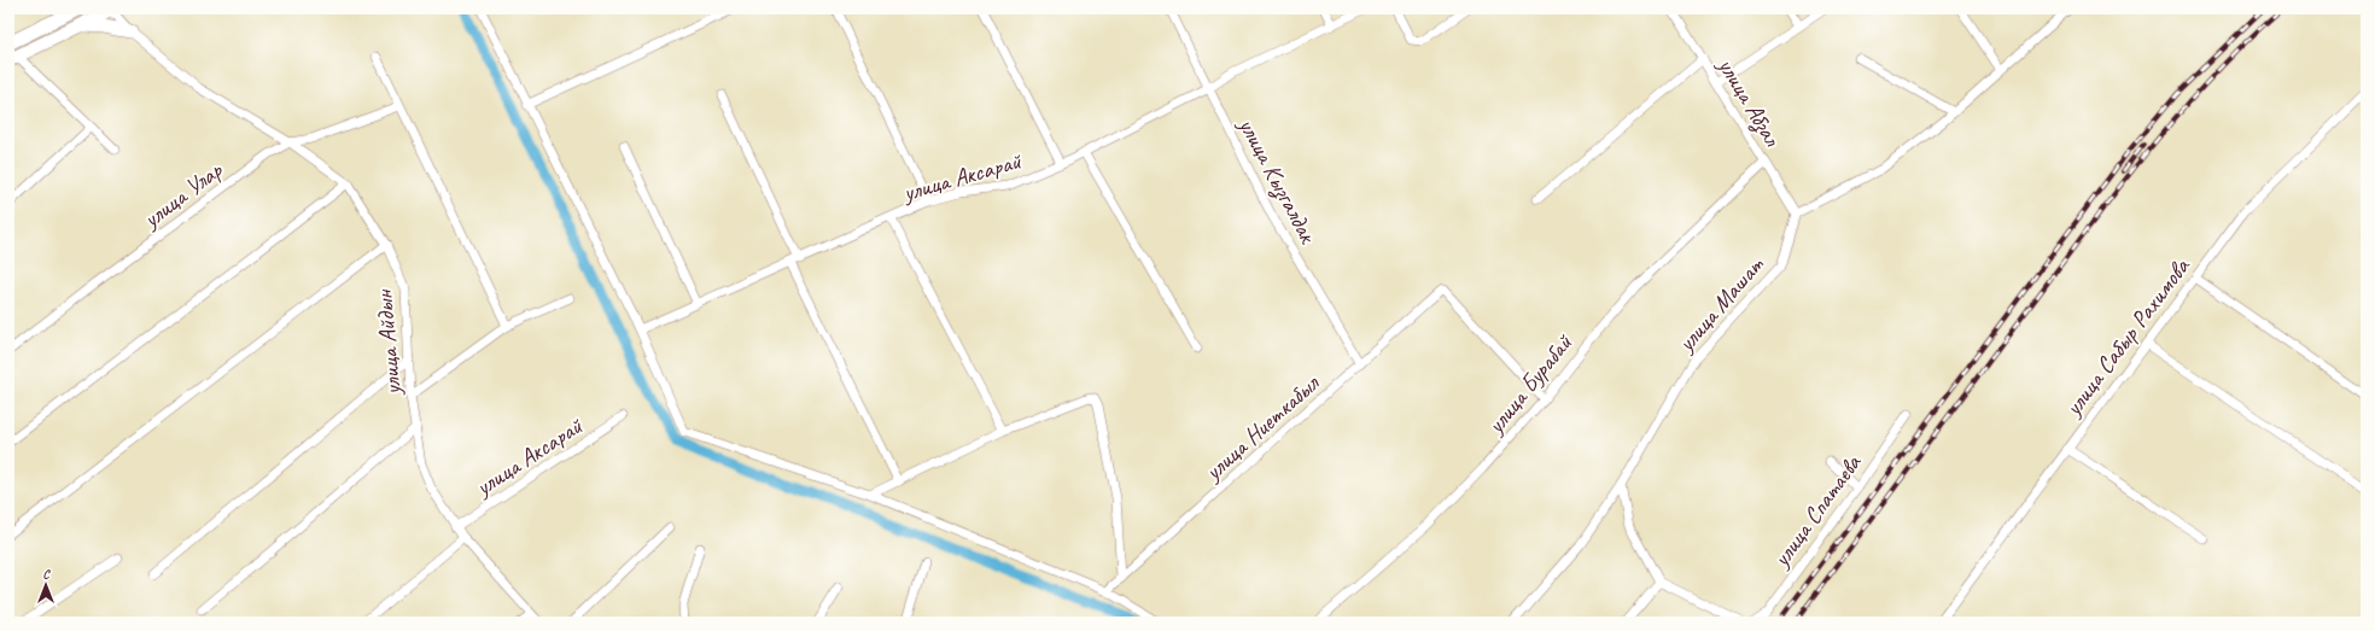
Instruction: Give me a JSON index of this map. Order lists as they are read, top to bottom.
{
  "streets": {
    "street": [
      "улица Абзал",
      "улица Аксарай",
      "улица Кызгалдак",
      "улица Улар",
      "улица Машат",
      "улица Сабыр Рахимова",
      "улица Айдын",
      "улица Бурабай",
      "улица Ниеткабыл",
      "улица Спатаева"
    ]
  },
  "crossings": [
    ["улица Абзал", "улица Машат"],
    ["улица Абзал", "улица Бурабай"],
    ["улица Аксарай", "улица Кызгалдак"],
    ["улица Аксарай", "улица Айдын"],
    ["улица Кызгалдак", "улица Ниеткабыл"],
    ["улица Улар", "улица Айдын"],
    ["улица Бурабай", "улица Ниеткабыл"]
  ],
  "north": "top"
}
